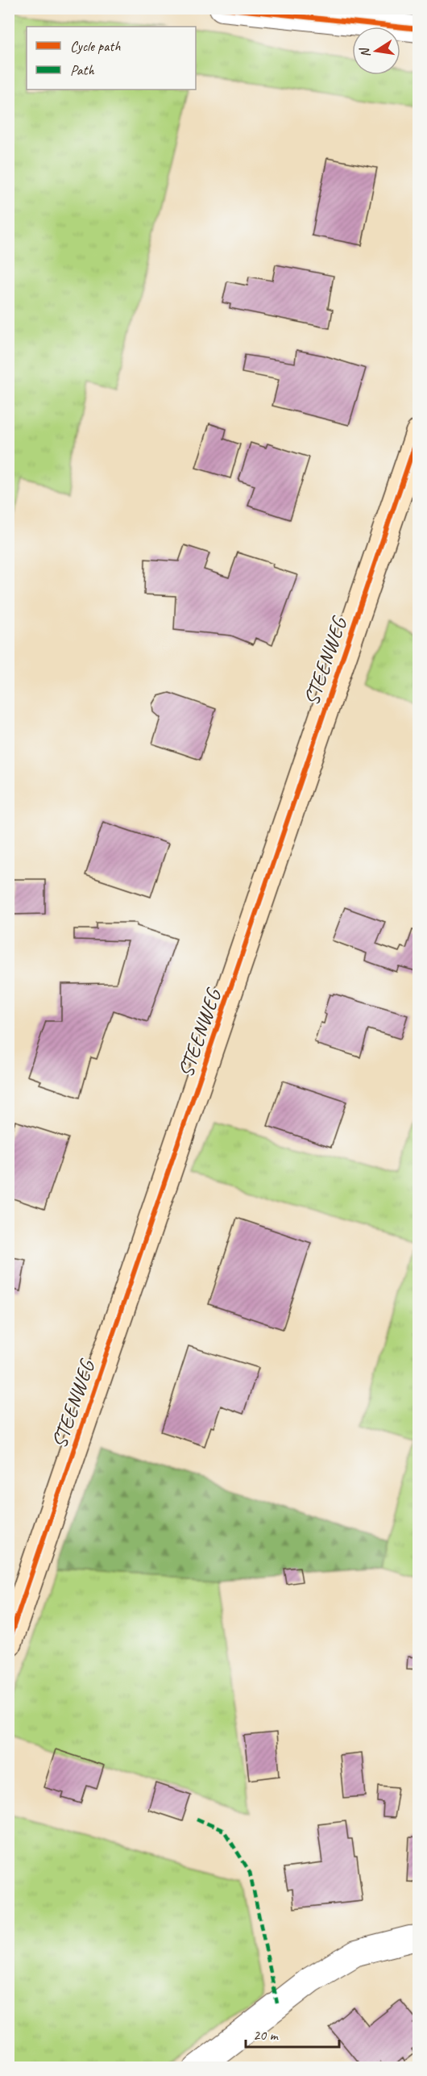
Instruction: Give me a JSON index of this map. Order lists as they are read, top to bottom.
{
  "streets": {
    "main road": ["STEENWEG"]
  },
  "legend": ["Cycle path", "Path"],
  "scale_bar": "20 m",
  "north": "left"
}
